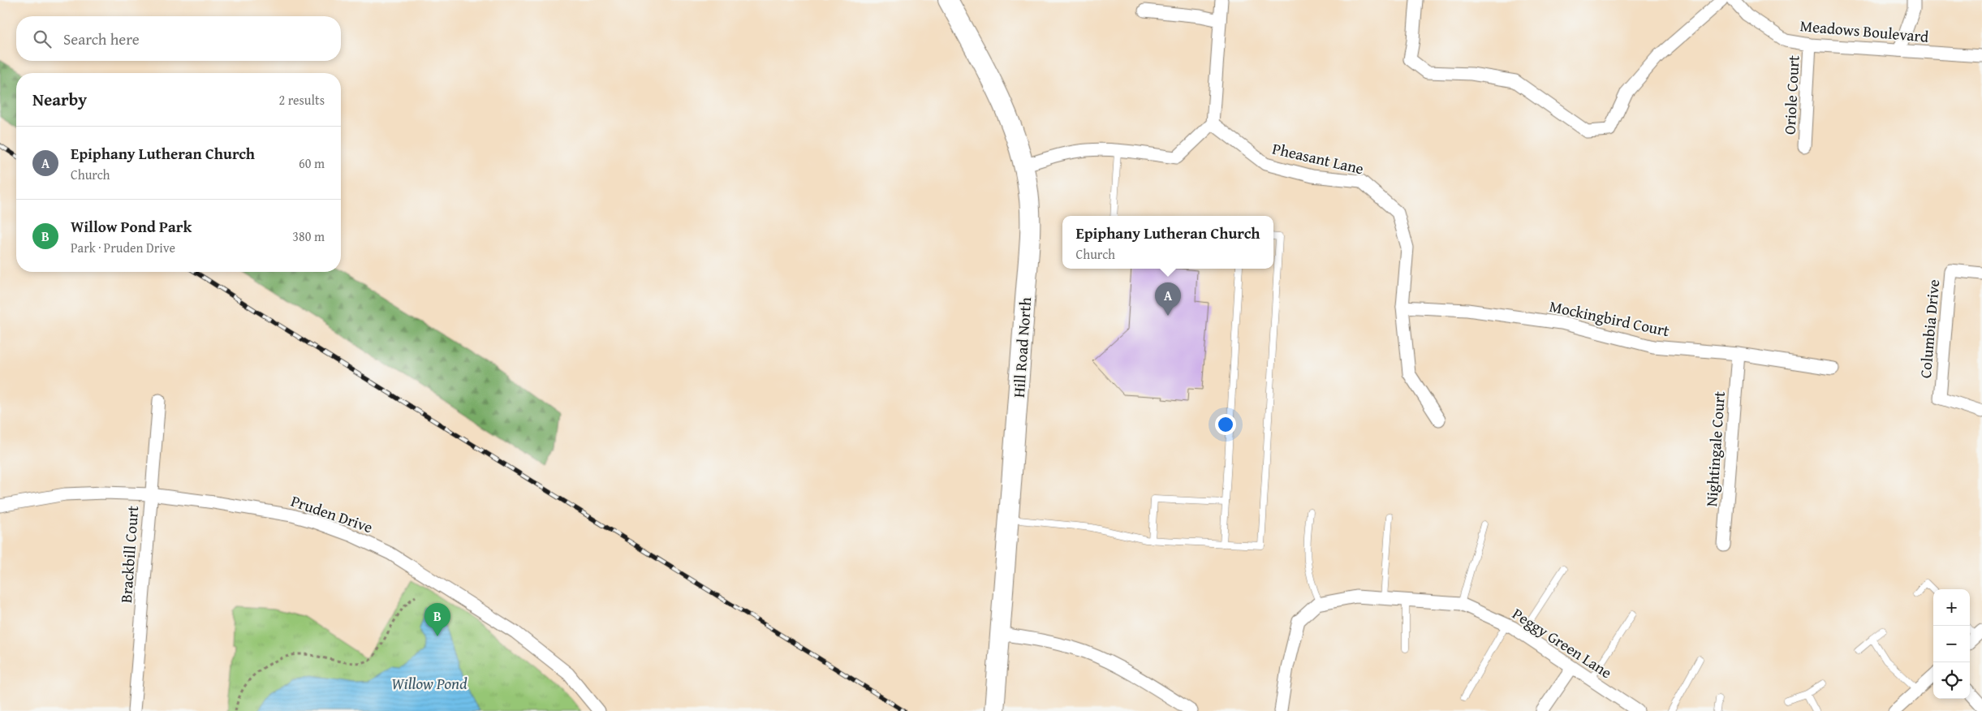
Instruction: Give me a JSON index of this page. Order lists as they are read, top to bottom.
{
  "streets": {
    "main road": ["Hill Road North"],
    "street": [
      "Meadows Boulevard",
      "Oriole Court",
      "Pheasant Lane",
      "Mockingbird Court",
      "Columbia Drive",
      "Nightingale Court",
      "Pruden Drive",
      "Brackbill Court",
      "Peggy Green Lane"
    ]
  },
  "crossings": [
    ["Meadows Boulevard", "Oriole Court"],
    ["Pheasant Lane", "Mockingbird Court"],
    ["Mockingbird Court", "Nightingale Court"],
    ["Pruden Drive", "Brackbill Court"]
  ],
  "water": ["Willow Pond"],
  "page": {
    "search": "Search here",
    "heading": ["Nearby", "2 results"],
    "list": [
      {
        "mark": "A",
        "name": "Epiphany Lutheran Church",
        "note": "Church",
        "value": "60 m"
      },
      {
        "mark": "B",
        "name": "Willow Pond Park",
        "note": "Park · Pruden Drive",
        "value": "380 m"
      }
    ],
    "popup": ["Epiphany Lutheran Church", "Church"],
    "pins": ["A", "B"],
    "map_buttons": ["+", "−"]
  }
}
